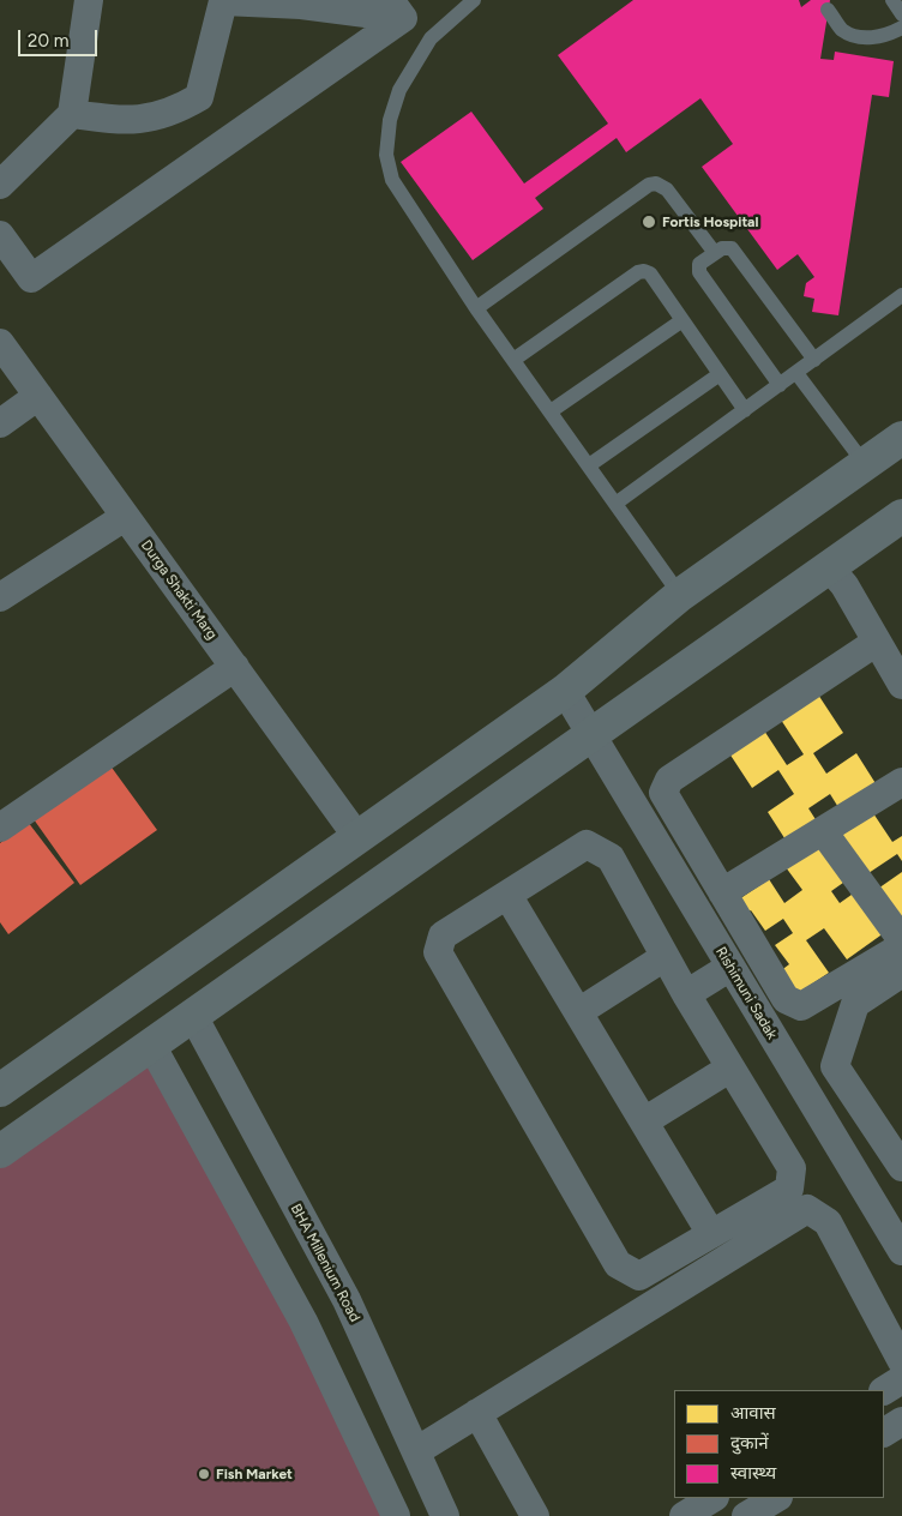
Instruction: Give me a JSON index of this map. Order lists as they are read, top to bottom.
{
  "streets": {
    "street": ["Durga Shakti Marg", "Rishimuni Sadak", "BHA Millenium Road"]
  },
  "places": ["Fortis Hospital", "Fish Market"],
  "legend": ["आवास", "दुकानें", "स्वास्थ्य"],
  "scale_bar": "20 m"
}
